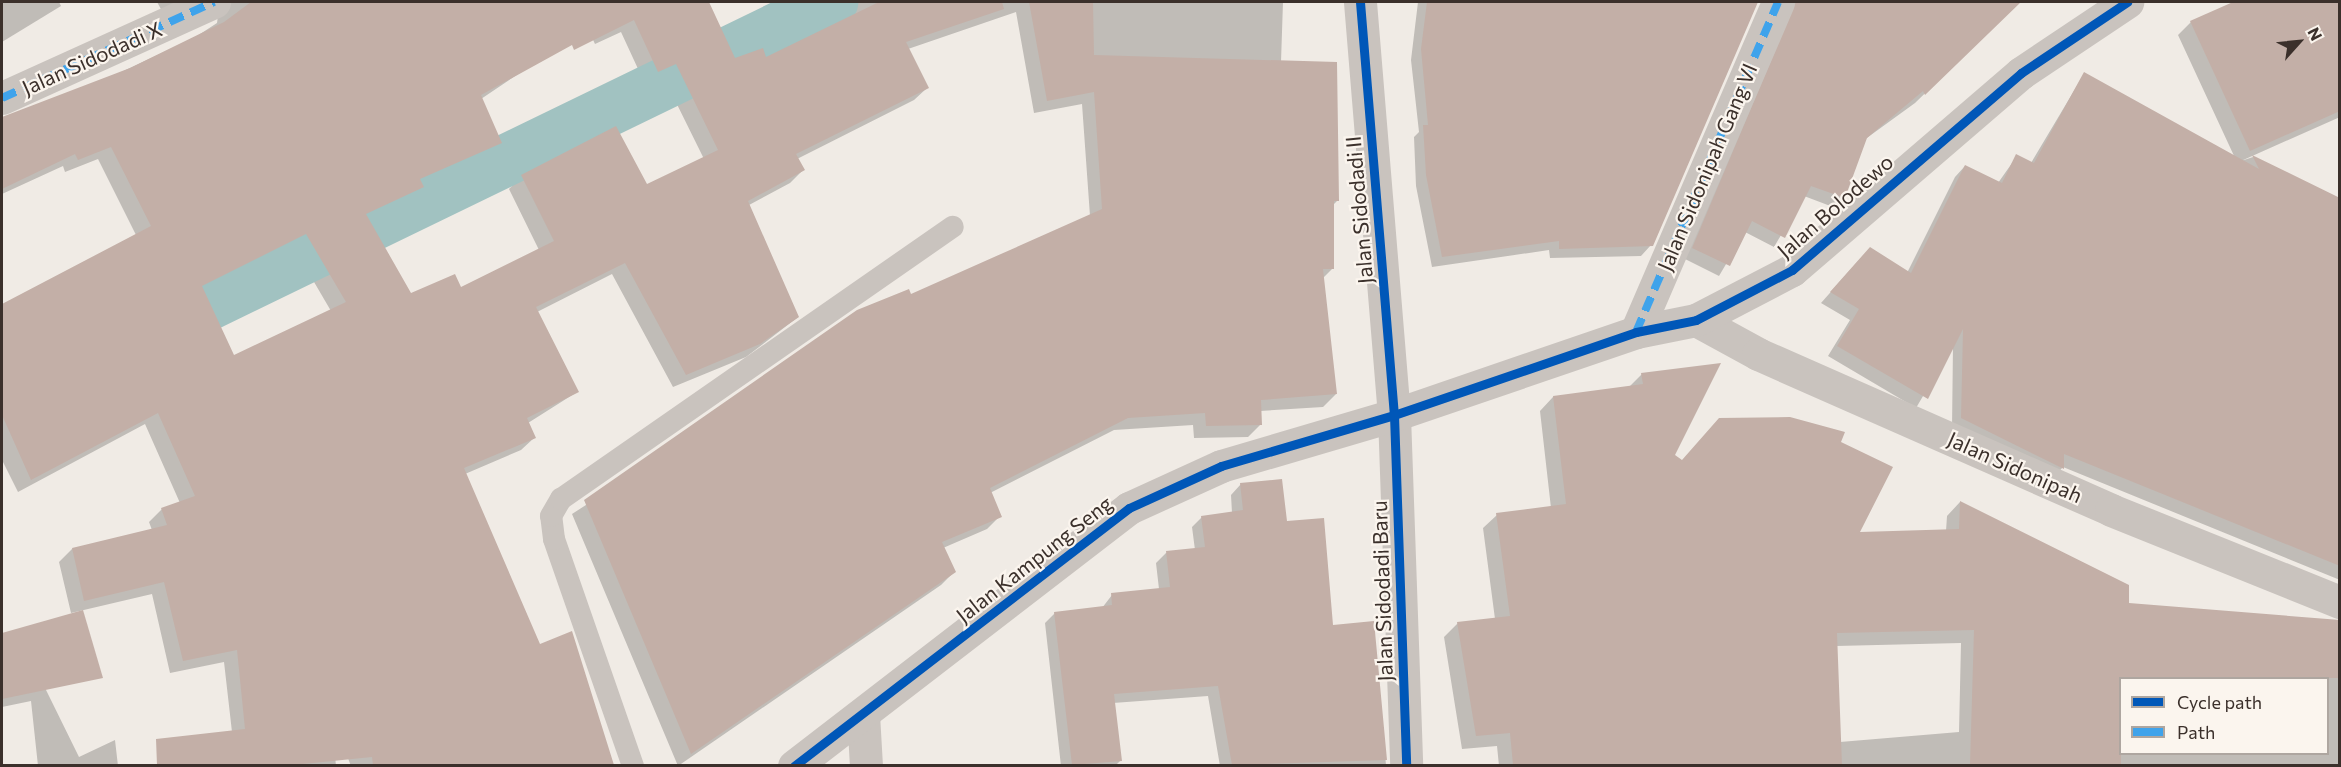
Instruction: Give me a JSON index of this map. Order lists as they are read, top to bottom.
{
  "streets": {
    "street": [
      "Jalan Sidodadi X",
      "Jalan Sidonipah Gang VI",
      "Jalan Bolodewo",
      "Jalan Sidodadi II",
      "Jalan Sidonipah",
      "Jalan Kampung Seng",
      "Jalan Sidodadi Baru"
    ]
  },
  "crossings": [
    ["Jalan Sidonipah Gang VI", "Jalan Bolodewo"],
    ["Jalan Bolodewo", "Jalan Sidodadi II"],
    ["Jalan Bolodewo", "Jalan Sidonipah"],
    ["Jalan Bolodewo", "Jalan Kampung Seng"],
    ["Jalan Bolodewo", "Jalan Sidodadi Baru"],
    ["Jalan Sidodadi II", "Jalan Kampung Seng"],
    ["Jalan Sidodadi II", "Jalan Sidodadi Baru"],
    ["Jalan Kampung Seng", "Jalan Sidodadi Baru"]
  ],
  "legend": ["Cycle path", "Path"],
  "north": "top right"
}
